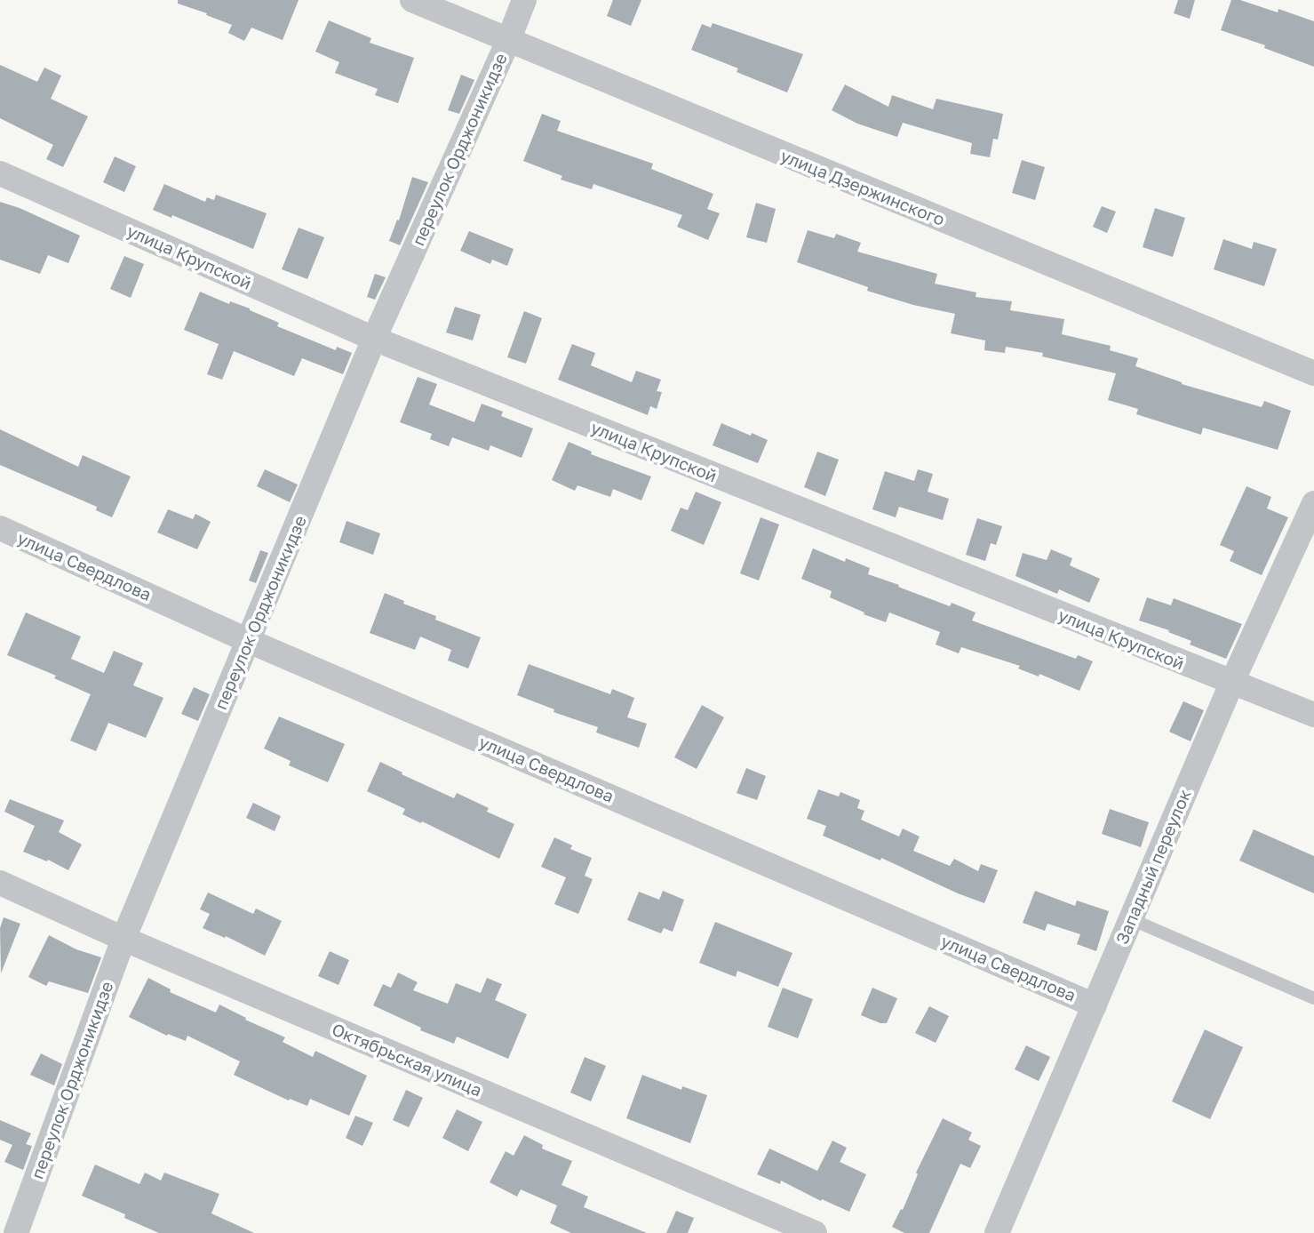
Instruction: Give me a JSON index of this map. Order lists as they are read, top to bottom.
{
  "streets": {
    "street": [
      "переулок Орджоникидзе",
      "улица Дзержинского",
      "улица Крупской",
      "улица Свердлова",
      "Западный переулок",
      "Октябрьская улица"
    ]
  },
  "crossings": [
    ["переулок Орджоникидзе", "улица Дзержинского"],
    ["переулок Орджоникидзе", "улица Крупской"],
    ["переулок Орджоникидзе", "улица Свердлова"],
    ["переулок Орджоникидзе", "Октябрьская улица"],
    ["улица Крупской", "Западный переулок"],
    ["улица Свердлова", "Западный переулок"]
  ]
}
